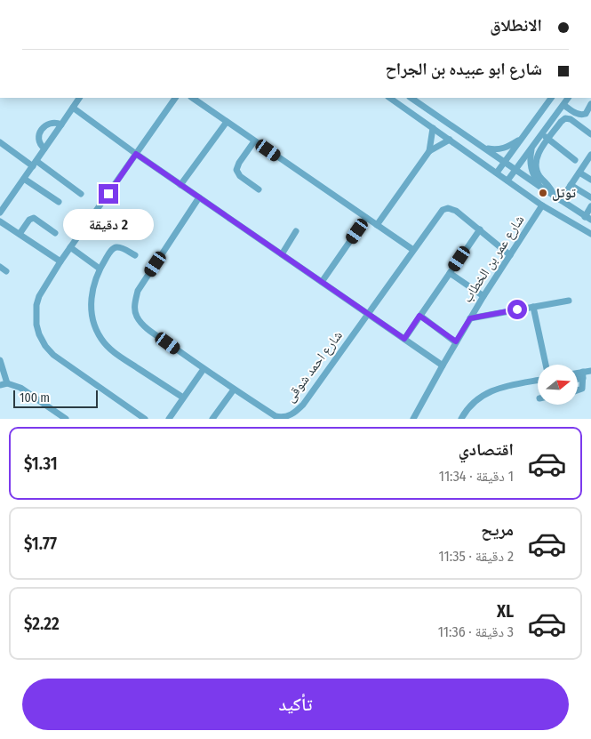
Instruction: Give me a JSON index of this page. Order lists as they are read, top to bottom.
{
  "streets": {
    "street": ["شارع عمر بن الخطاب", "شارع احمد شوقى"]
  },
  "places": ["توتل"],
  "scale_bar": "100 m",
  "north": "right",
  "page": {
    "banner": ["الانطلاق", "شارع ابو عبيده بن الجراح"],
    "bubble": "2 دقيقة",
    "scale": "100 m",
    "list": [
      {
        "name": "اقتصادي",
        "note": "1 دقيقة · 11:34",
        "value": "$1.31"
      },
      {
        "name": "مريح",
        "note": "2 دقيقة · 11:35",
        "value": "$1.77"
      },
      {
        "name": "XL",
        "note": "3 دقيقة · 11:36",
        "value": "$2.22"
      }
    ],
    "buttons": "تأكيد"
  }
}
